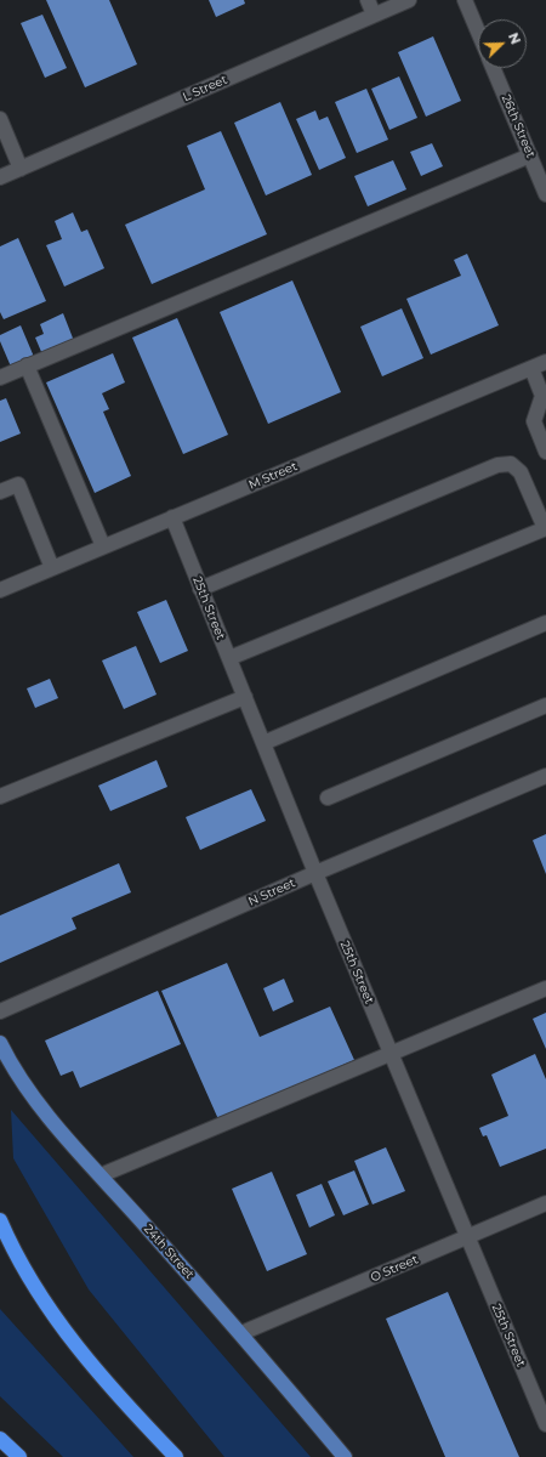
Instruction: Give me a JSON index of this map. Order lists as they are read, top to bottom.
{
  "streets": {
    "main road": ["24th Street"],
    "street": [
      "L Street",
      "26th Street",
      "M Street",
      "25th Street",
      "N Street",
      "O Street"
    ]
  },
  "crossings": [
    ["M Street", "25th Street"],
    ["25th Street", "N Street"],
    ["25th Street", "O Street"],
    ["24th Street", "O Street"]
  ],
  "north": "top right"
}
